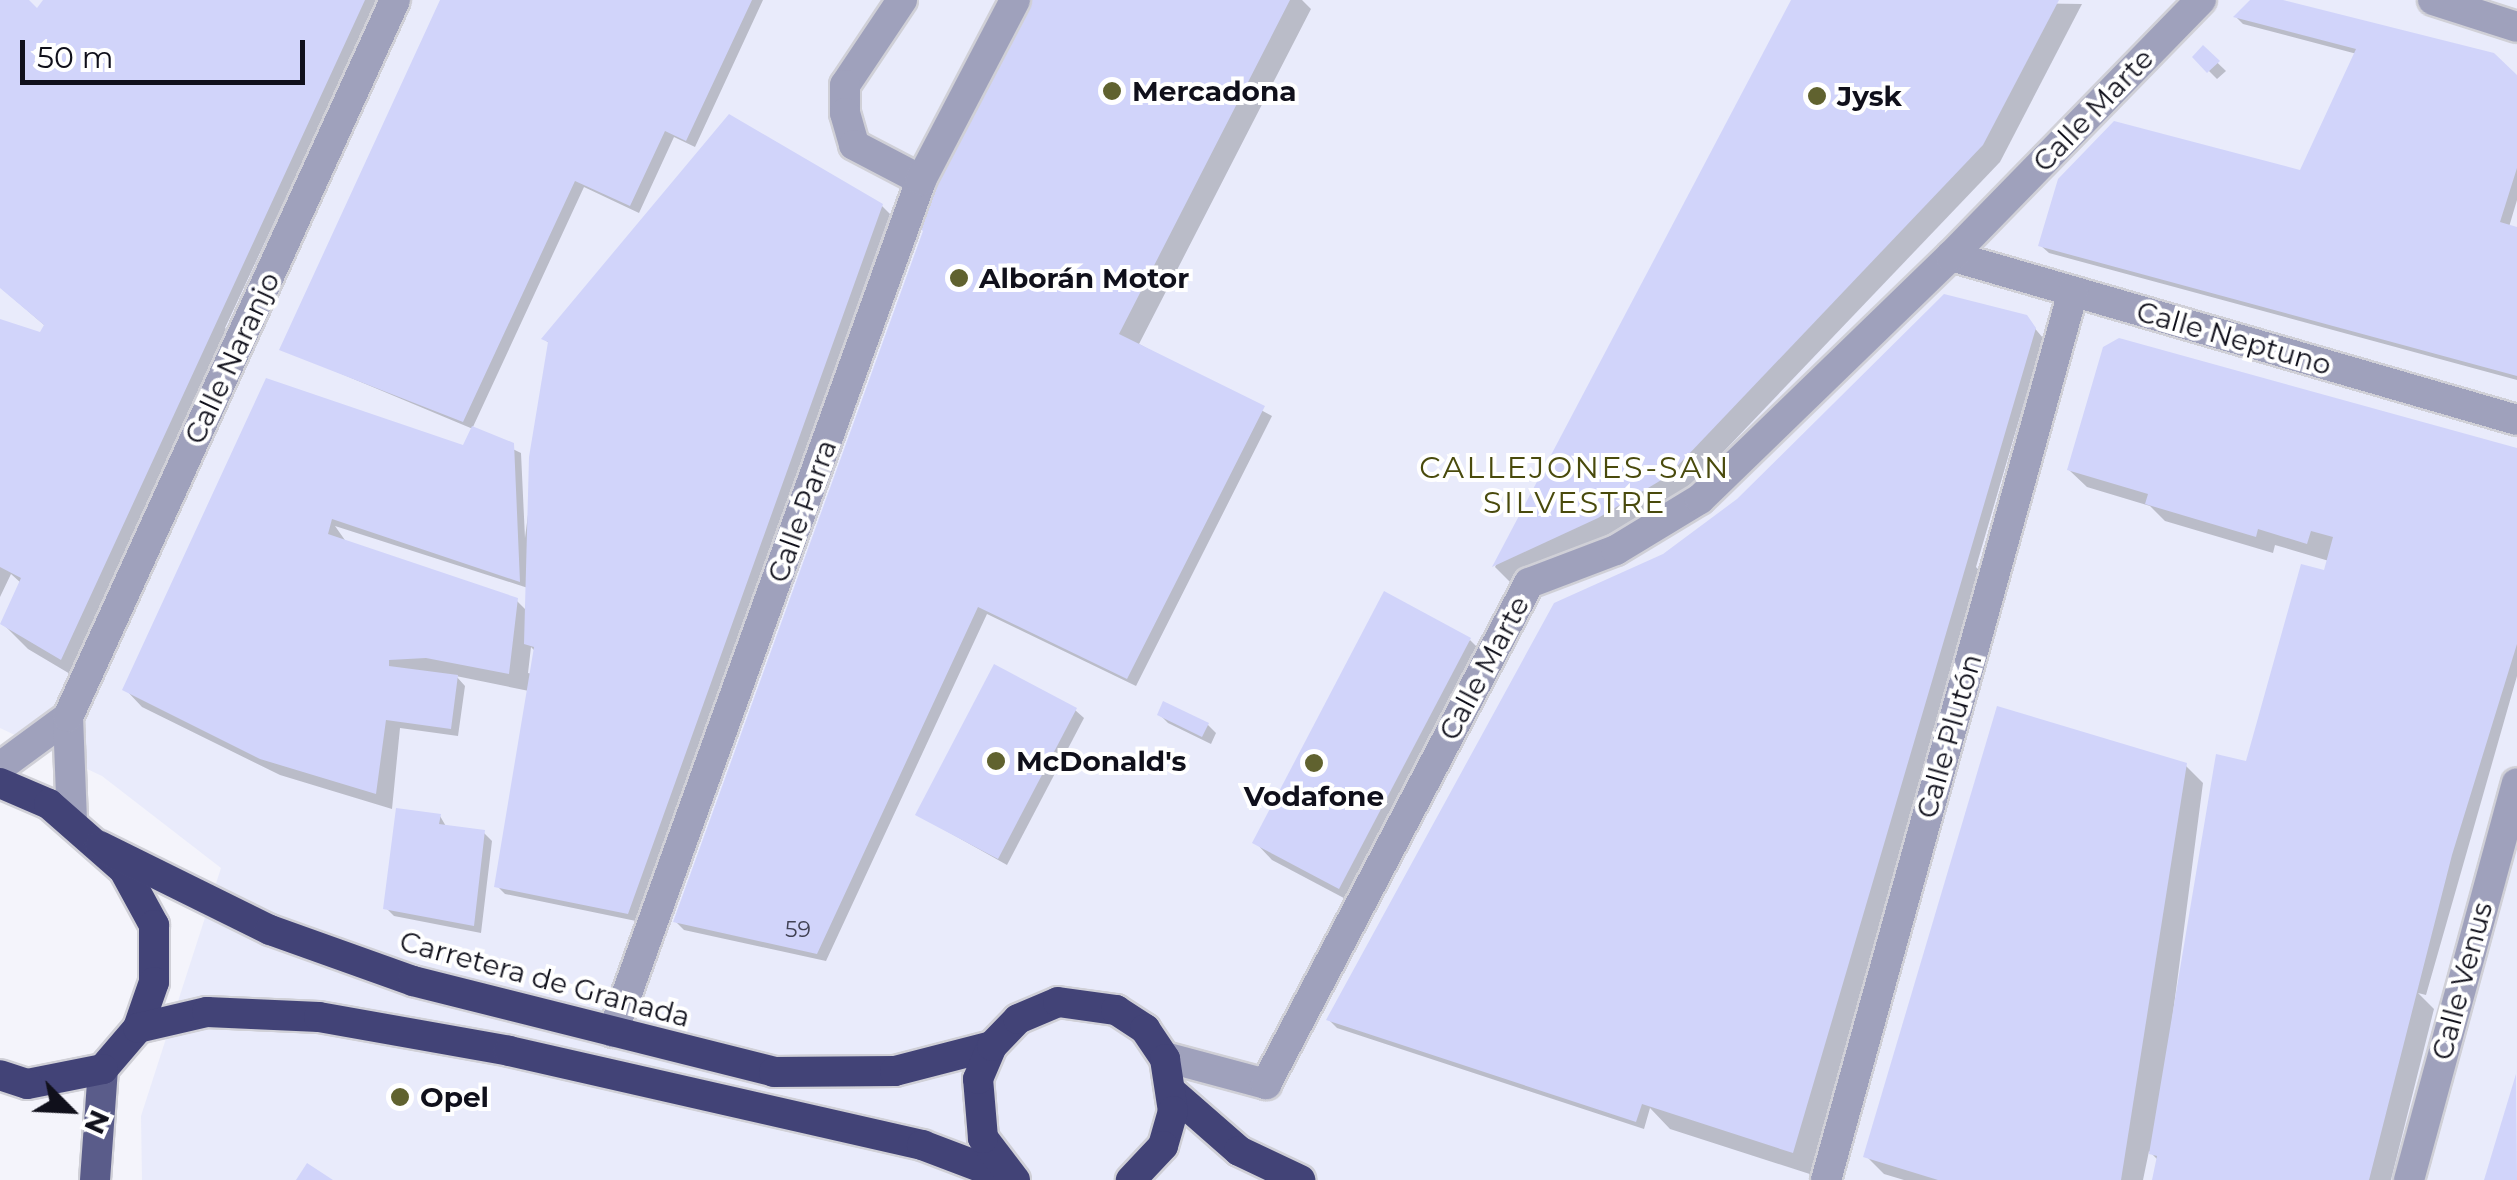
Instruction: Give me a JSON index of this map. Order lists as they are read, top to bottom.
{
  "streets": {
    "highway": ["Carretera de Granada"],
    "street": [
      "Calle Marte",
      "Calle Neptuno",
      "Calle Naranjo",
      "Calle Parra",
      "Calle Plutón",
      "Calle Venus"
    ]
  },
  "crossings": [
    ["Calle Marte", "Calle Neptuno"],
    ["Calle Neptuno", "Calle Plutón"],
    ["Calle Parra", "Carretera de Granada"]
  ],
  "districts": ["CALLEJONES-SAN SILVESTRE"],
  "places": [
    "Mercadona",
    "Jysk",
    "Alborán Motor",
    "McDonald's",
    "Vodafone",
    "Opel"
  ],
  "house_numbers": ["59"],
  "scale_bar": "50 m",
  "north": "bottom right"
}
